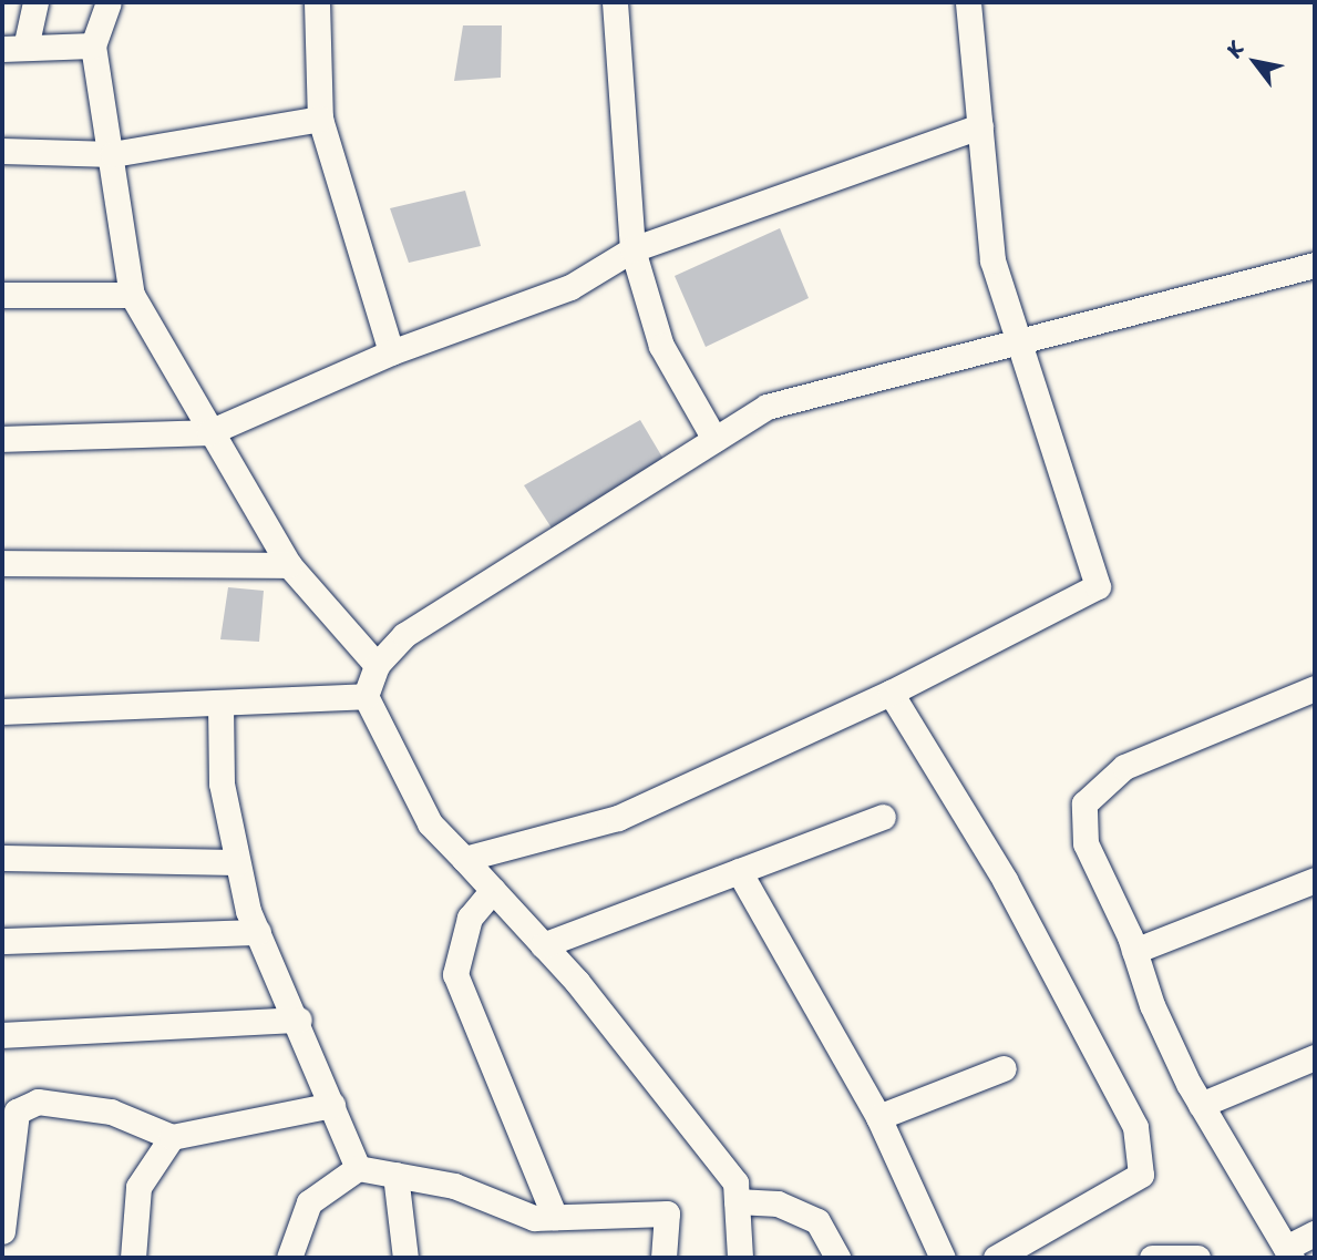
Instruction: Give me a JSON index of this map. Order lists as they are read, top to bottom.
{
  "north": "top left"
}
